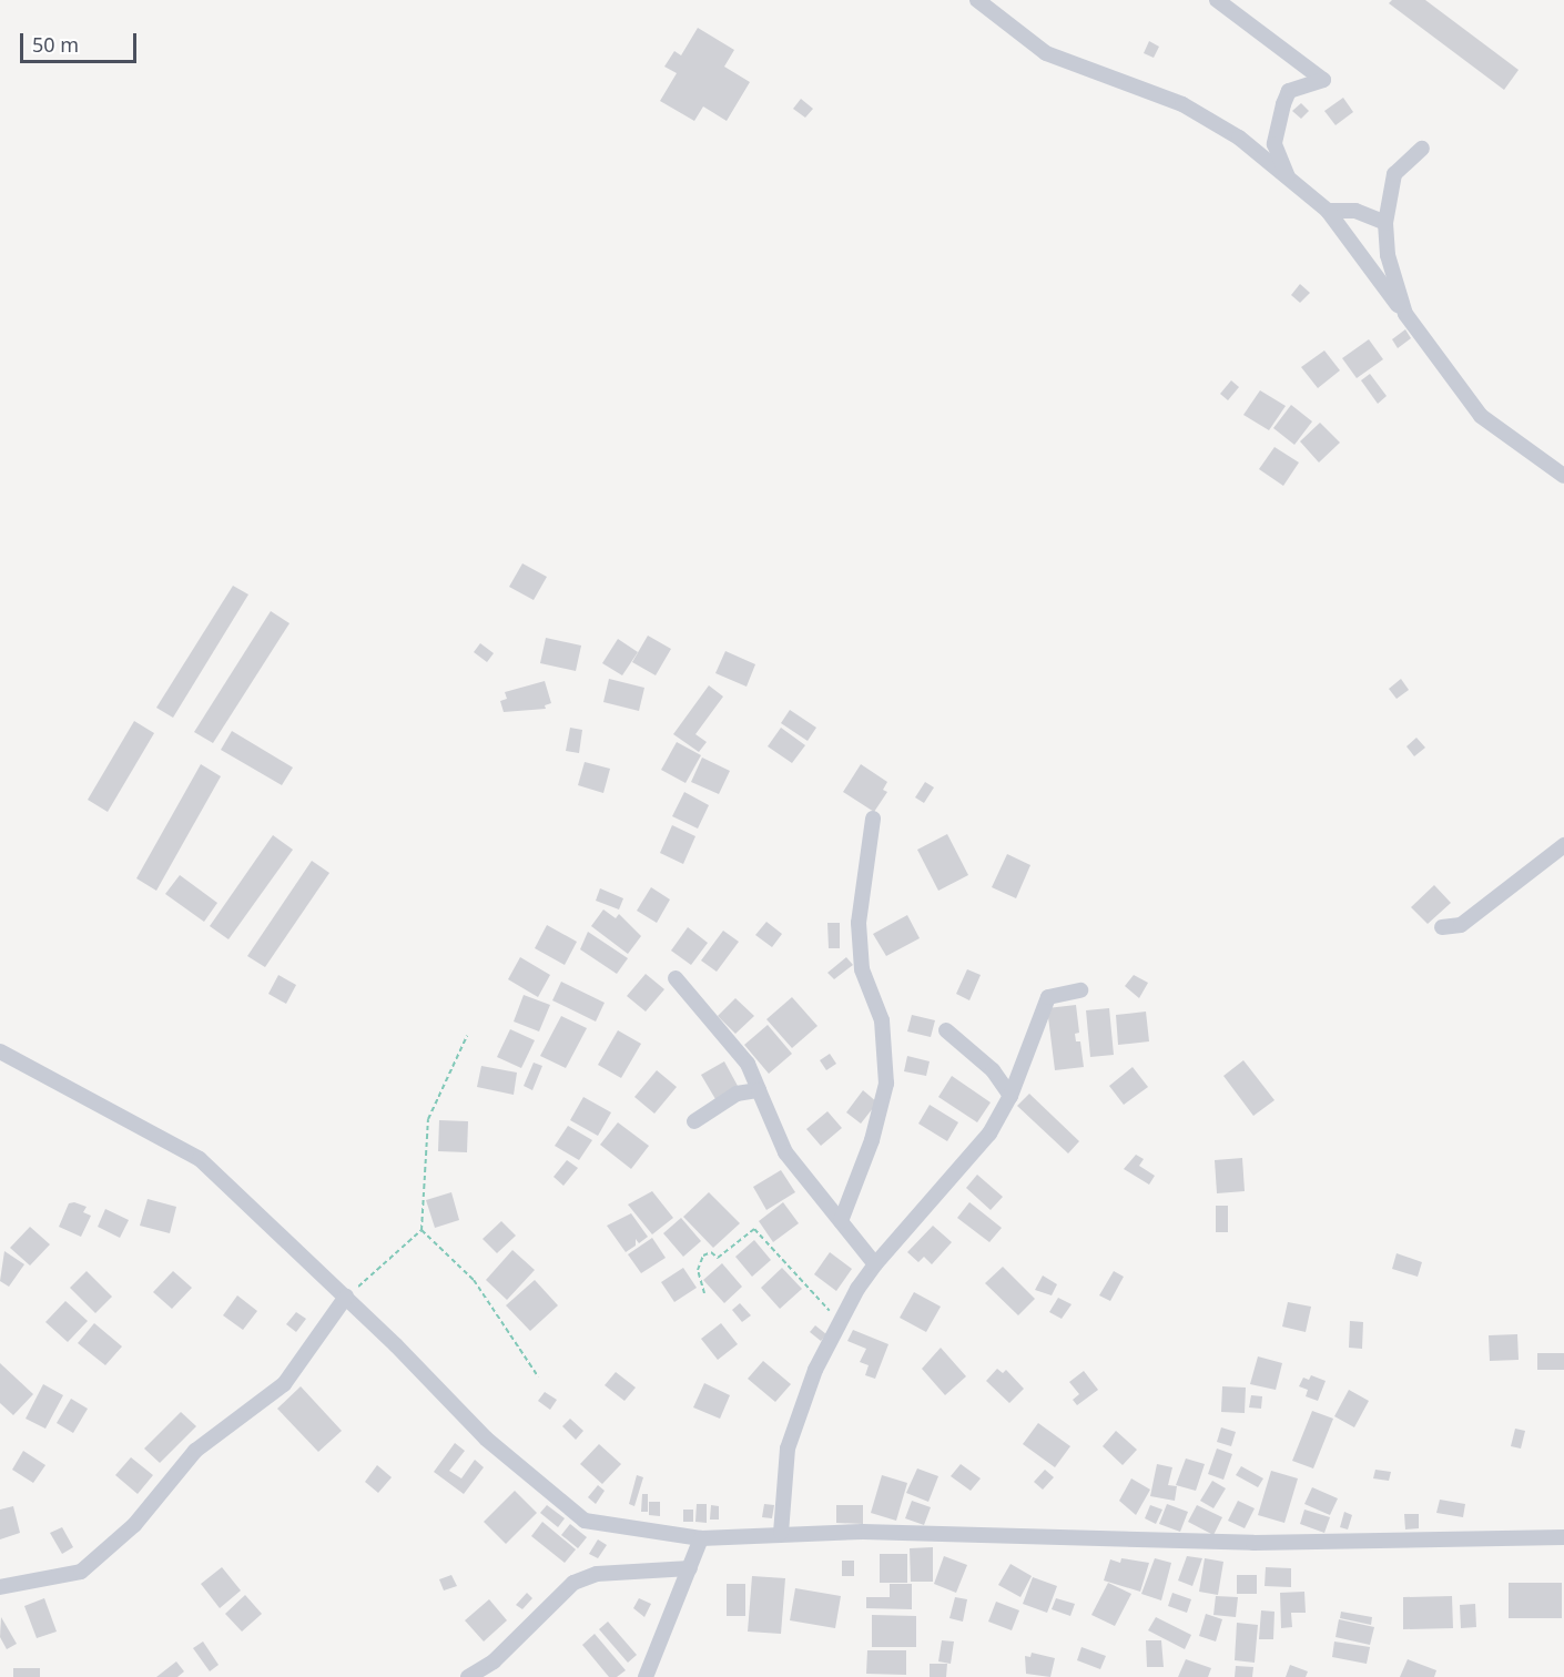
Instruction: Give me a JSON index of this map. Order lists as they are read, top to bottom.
{
  "scale_bar": "50 m"
}
